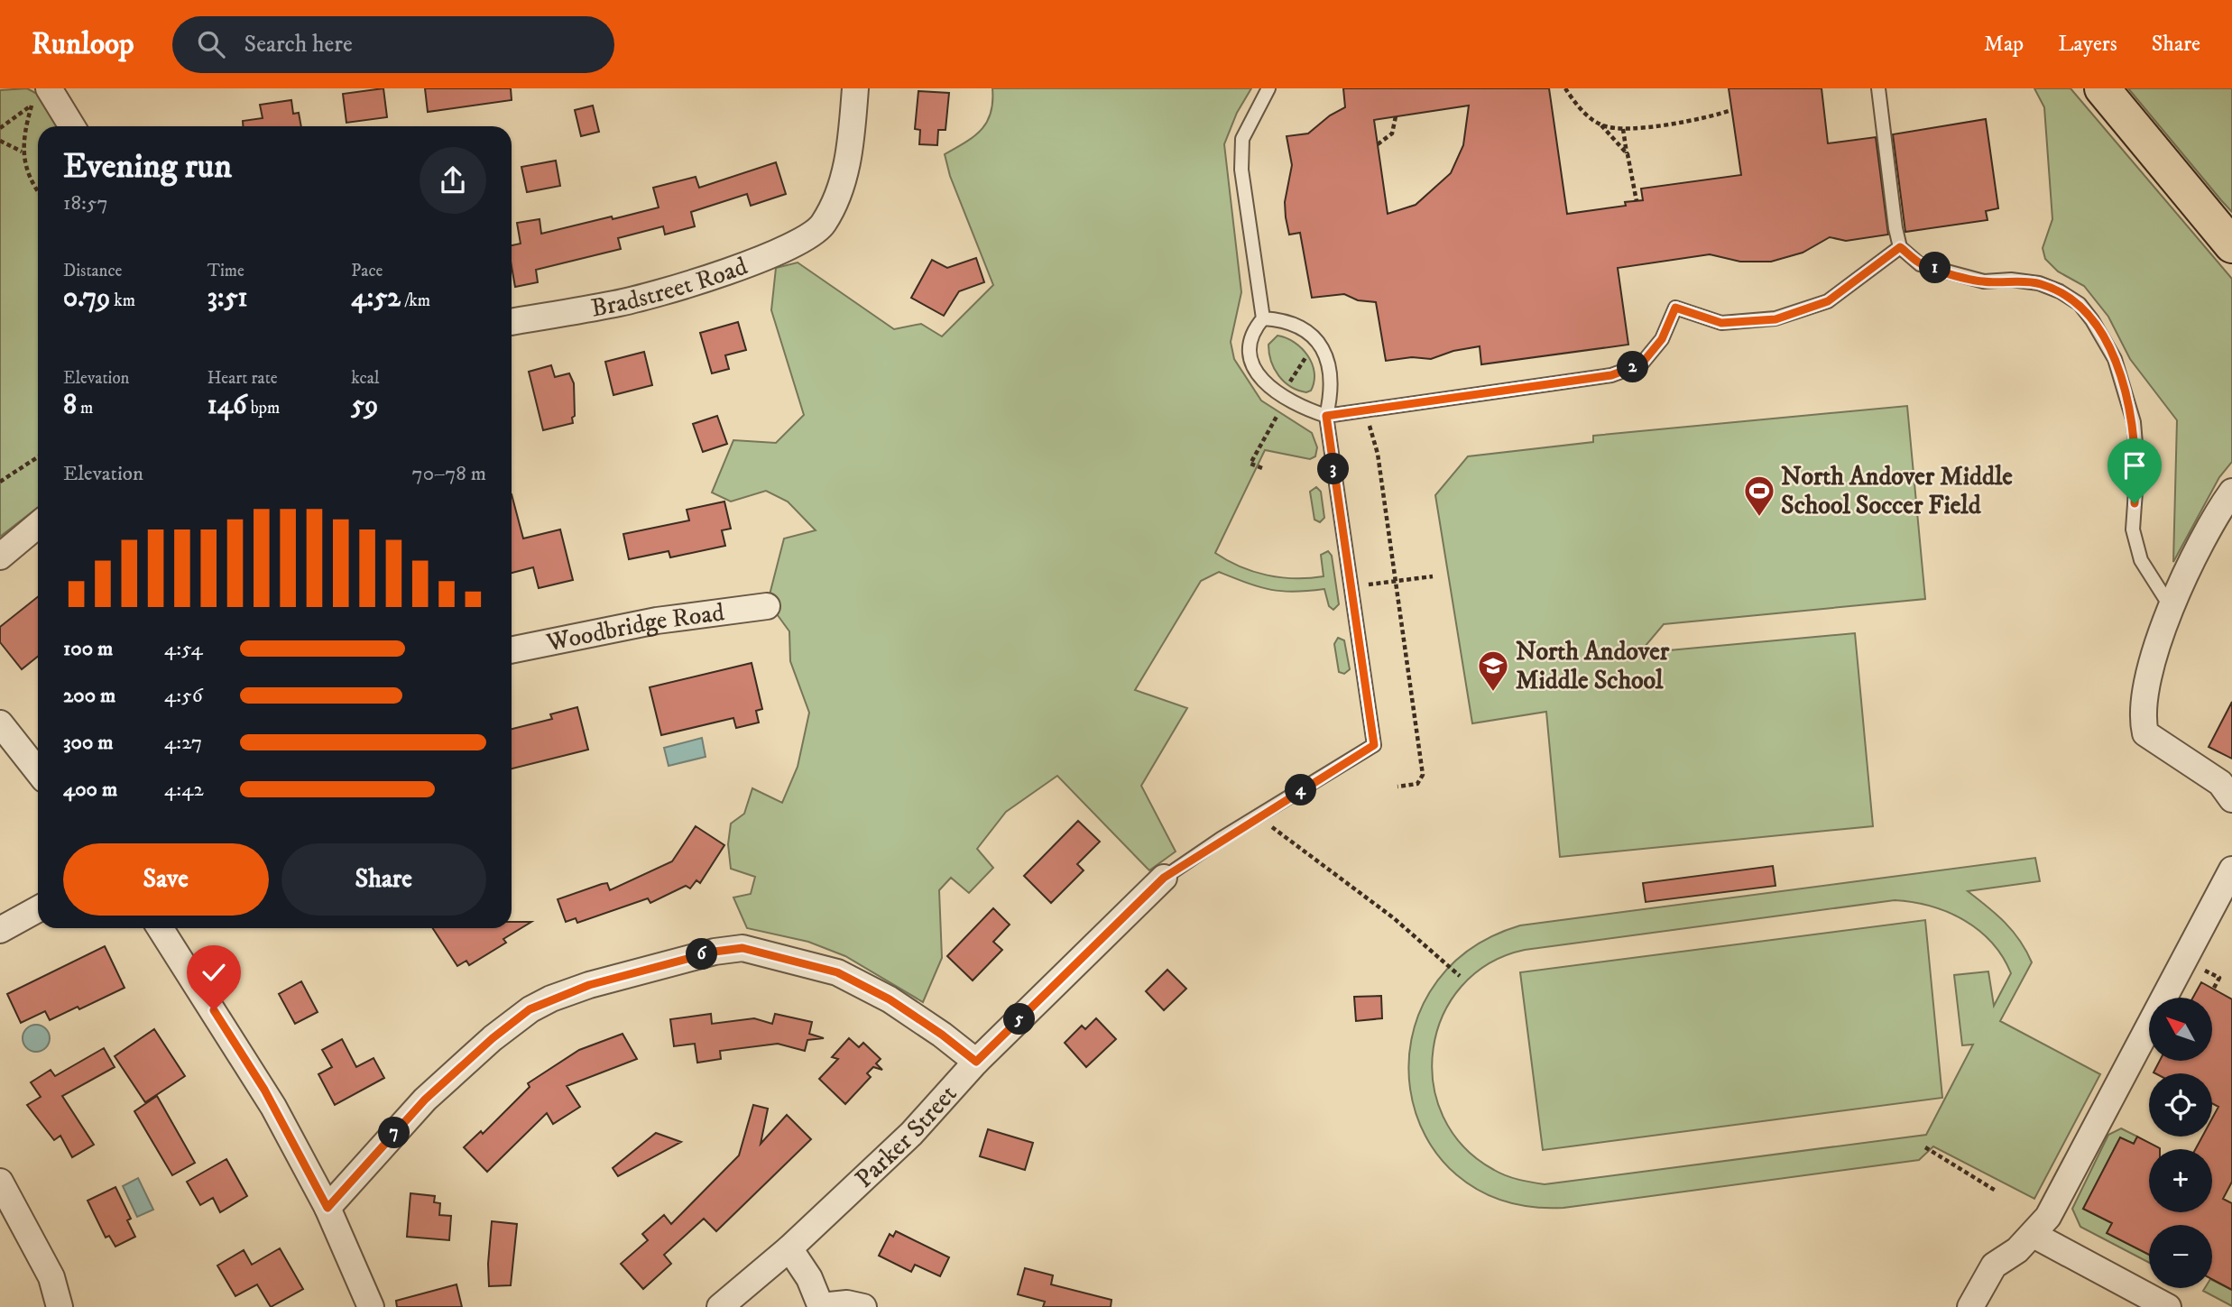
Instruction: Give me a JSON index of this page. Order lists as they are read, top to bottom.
{
  "streets": {
    "street": ["Bradstreet Road", "Woodbridge Road", "Parker Street"]
  },
  "places": {
    "sports": ["North Andover Middle School Soccer Field"],
    "school or university": ["North Andover Middle School"]
  },
  "north": "top left",
  "page": {
    "header": "Runloop",
    "search": "Search here",
    "nav": ["Map", "Layers", "Share"],
    "heading": ["Evening run", "18:57"],
    "stats": [
      ["Distance", "0.79 km"],
      ["Time", "3:51"],
      ["Pace", "4:52 /km"],
      ["Elevation", "8 m"],
      ["Heart rate", "146 bpm"],
      ["kcal", "59"]
    ],
    "pins": [
      "1",
      "2",
      "3",
      "4",
      "6",
      "5",
      "7"
    ],
    "chart": ["Elevation", "70–78 m"],
    "list": [
      {
        "name": "100 m",
        "note": "4:54"
      },
      {
        "name": "200 m",
        "note": "4:56"
      },
      {
        "name": "300 m",
        "note": "4:27"
      },
      {
        "name": "400 m",
        "note": "4:42"
      }
    ],
    "buttons": ["Save", "Share"],
    "map_buttons": ["+", "−"]
  }
}
